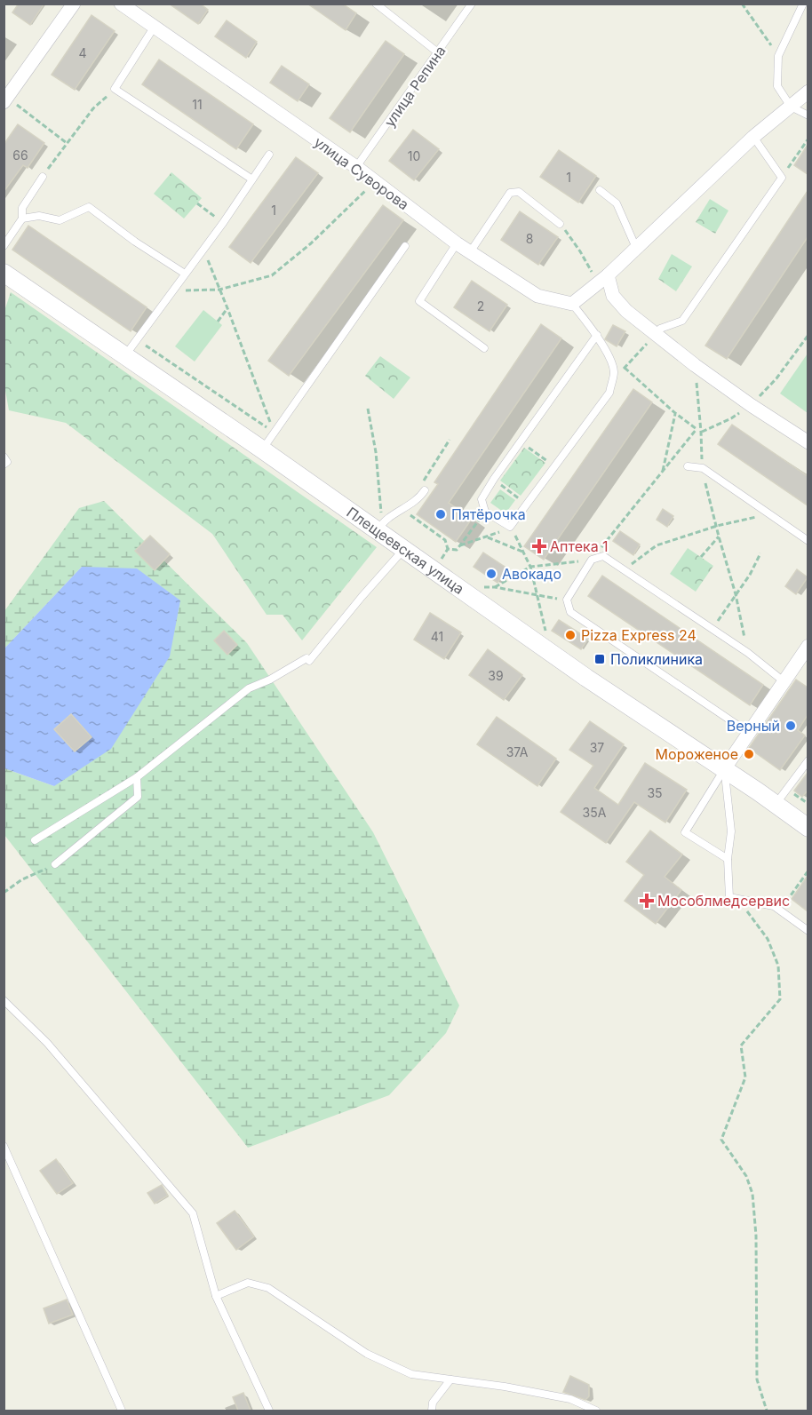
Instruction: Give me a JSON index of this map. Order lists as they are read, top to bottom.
{
  "streets": {
    "street": ["улица Суворова", "Плещеевская улица"],
    "lane": ["улица Репина"]
  },
  "crossings": [
    ["улица Репина", "улица Суворова"]
  ],
  "places": {
    "other": [
      "Пятёрочка",
      "Авокадо",
      "Pizza Express 24",
      "Верный",
      "Мороженое"
    ],
    "health": ["Аптека 1", "Мособлмедсервис"],
    "transit": ["Поликлиника"]
  },
  "house_numbers": [
    "4",
    "11",
    "66",
    "10",
    "1",
    "1",
    "8",
    "2",
    "41",
    "39",
    "37",
    "37А",
    "35",
    "35А"
  ]
}
